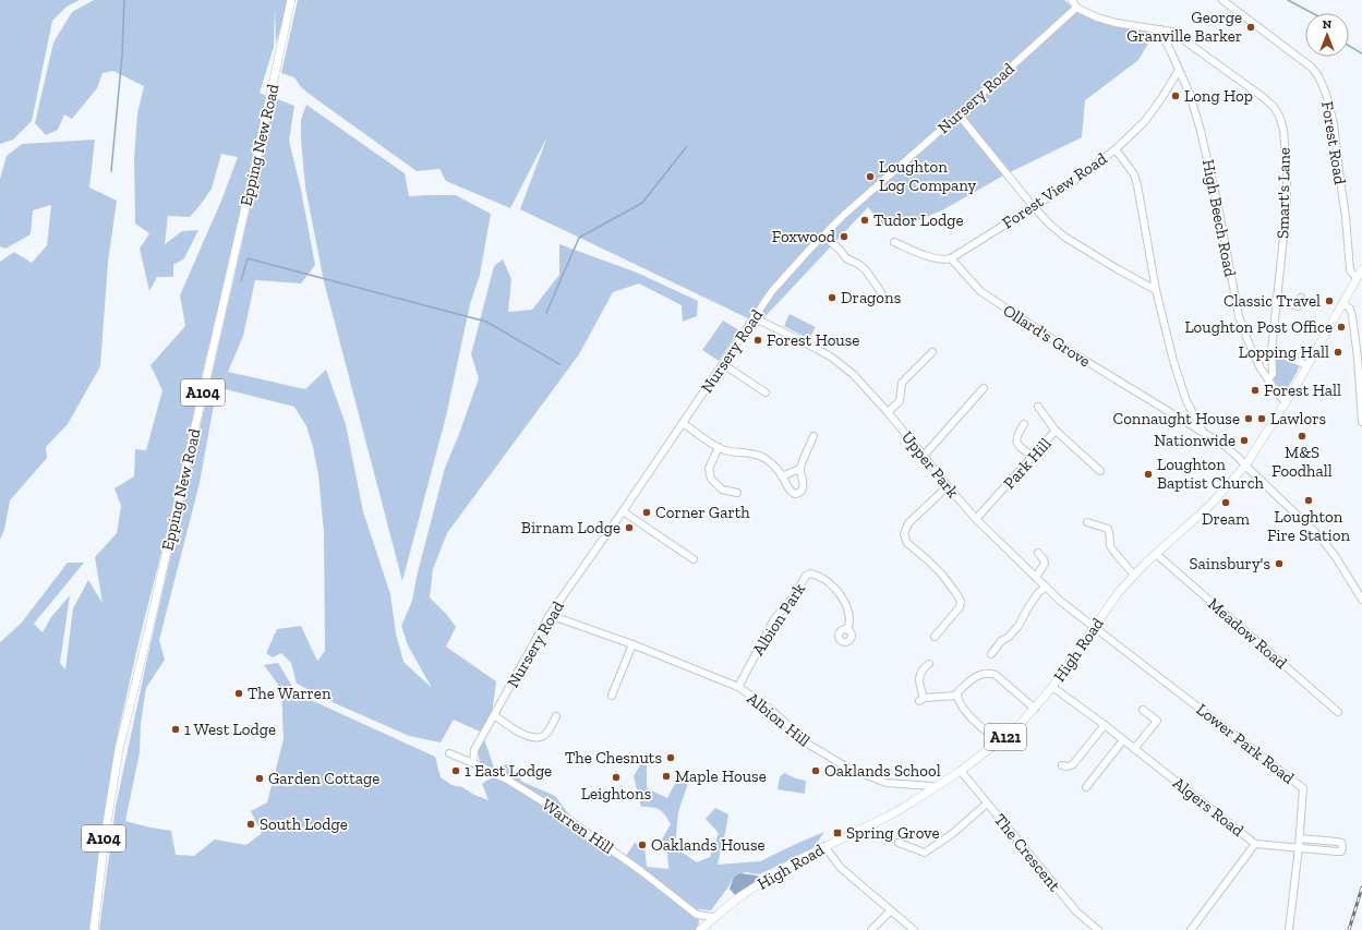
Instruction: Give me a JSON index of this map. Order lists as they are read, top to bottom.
{
  "streets": {
    "main road": [
      "Epping New Road",
      "A104",
      "High Road",
      "A121"
    ],
    "street": [
      "Nursery Road",
      "Forest Road",
      "Forest View Road",
      "Smart's Lane",
      "High Beech Road",
      "Ollard's Grove",
      "Park Hill",
      "Upper Park",
      "Albion Park",
      "Meadow Road",
      "Albion Hill",
      "Lower Park Road",
      "Algers Road",
      "Warren Hill",
      "The Crescent"
    ]
  },
  "crossings": [
    ["Nursery Road", "Upper Park"],
    ["Nursery Road", "Albion Hill"],
    ["Nursery Road", "Warren Hill"],
    ["Forest Road", "High Road"],
    ["Forest View Road", "High Beech Road"],
    ["Forest View Road", "Ollard's Grove"],
    ["Smart's Lane", "High Beech Road"],
    ["High Beech Road", "High Road"],
    ["Ollard's Grove", "High Road"],
    ["Park Hill", "Upper Park"],
    ["Upper Park", "High Road"],
    ["Upper Park", "Lower Park Road"],
    ["Albion Park", "Albion Hill"],
    ["Meadow Road", "High Road"],
    ["High Road", "Albion Hill"],
    ["High Road", "Lower Park Road"],
    ["High Road", "Algers Road"],
    ["High Road", "Warren Hill"],
    ["High Road", "The Crescent"],
    ["Lower Park Road", "Algers Road"]
  ],
  "places": {
    "other": [
      "George Granville Barker",
      "Long Hop",
      "Loughton Log Company",
      "Tudor Lodge",
      "Foxwood",
      "Dragons",
      "Classic Travel",
      "Loughton Post Office",
      "Forest House",
      "Lopping Hall",
      "Forest Hall",
      "Connaught House",
      "Lawlors",
      "M&S Foodhall",
      "Nationwide",
      "Loughton Baptist Church",
      "Loughton Fire Station",
      "Dream",
      "Corner Garth",
      "Birnam Lodge",
      "Sainsbury's",
      "The Warren",
      "1 West Lodge",
      "The Chesnuts",
      "1 East Lodge",
      "Oaklands School",
      "Maple House",
      "Leightons",
      "Garden Cottage",
      "South Lodge",
      "Oaklands House"
    ],
    "transit": ["Spring Grove"]
  },
  "north": "top"
}
